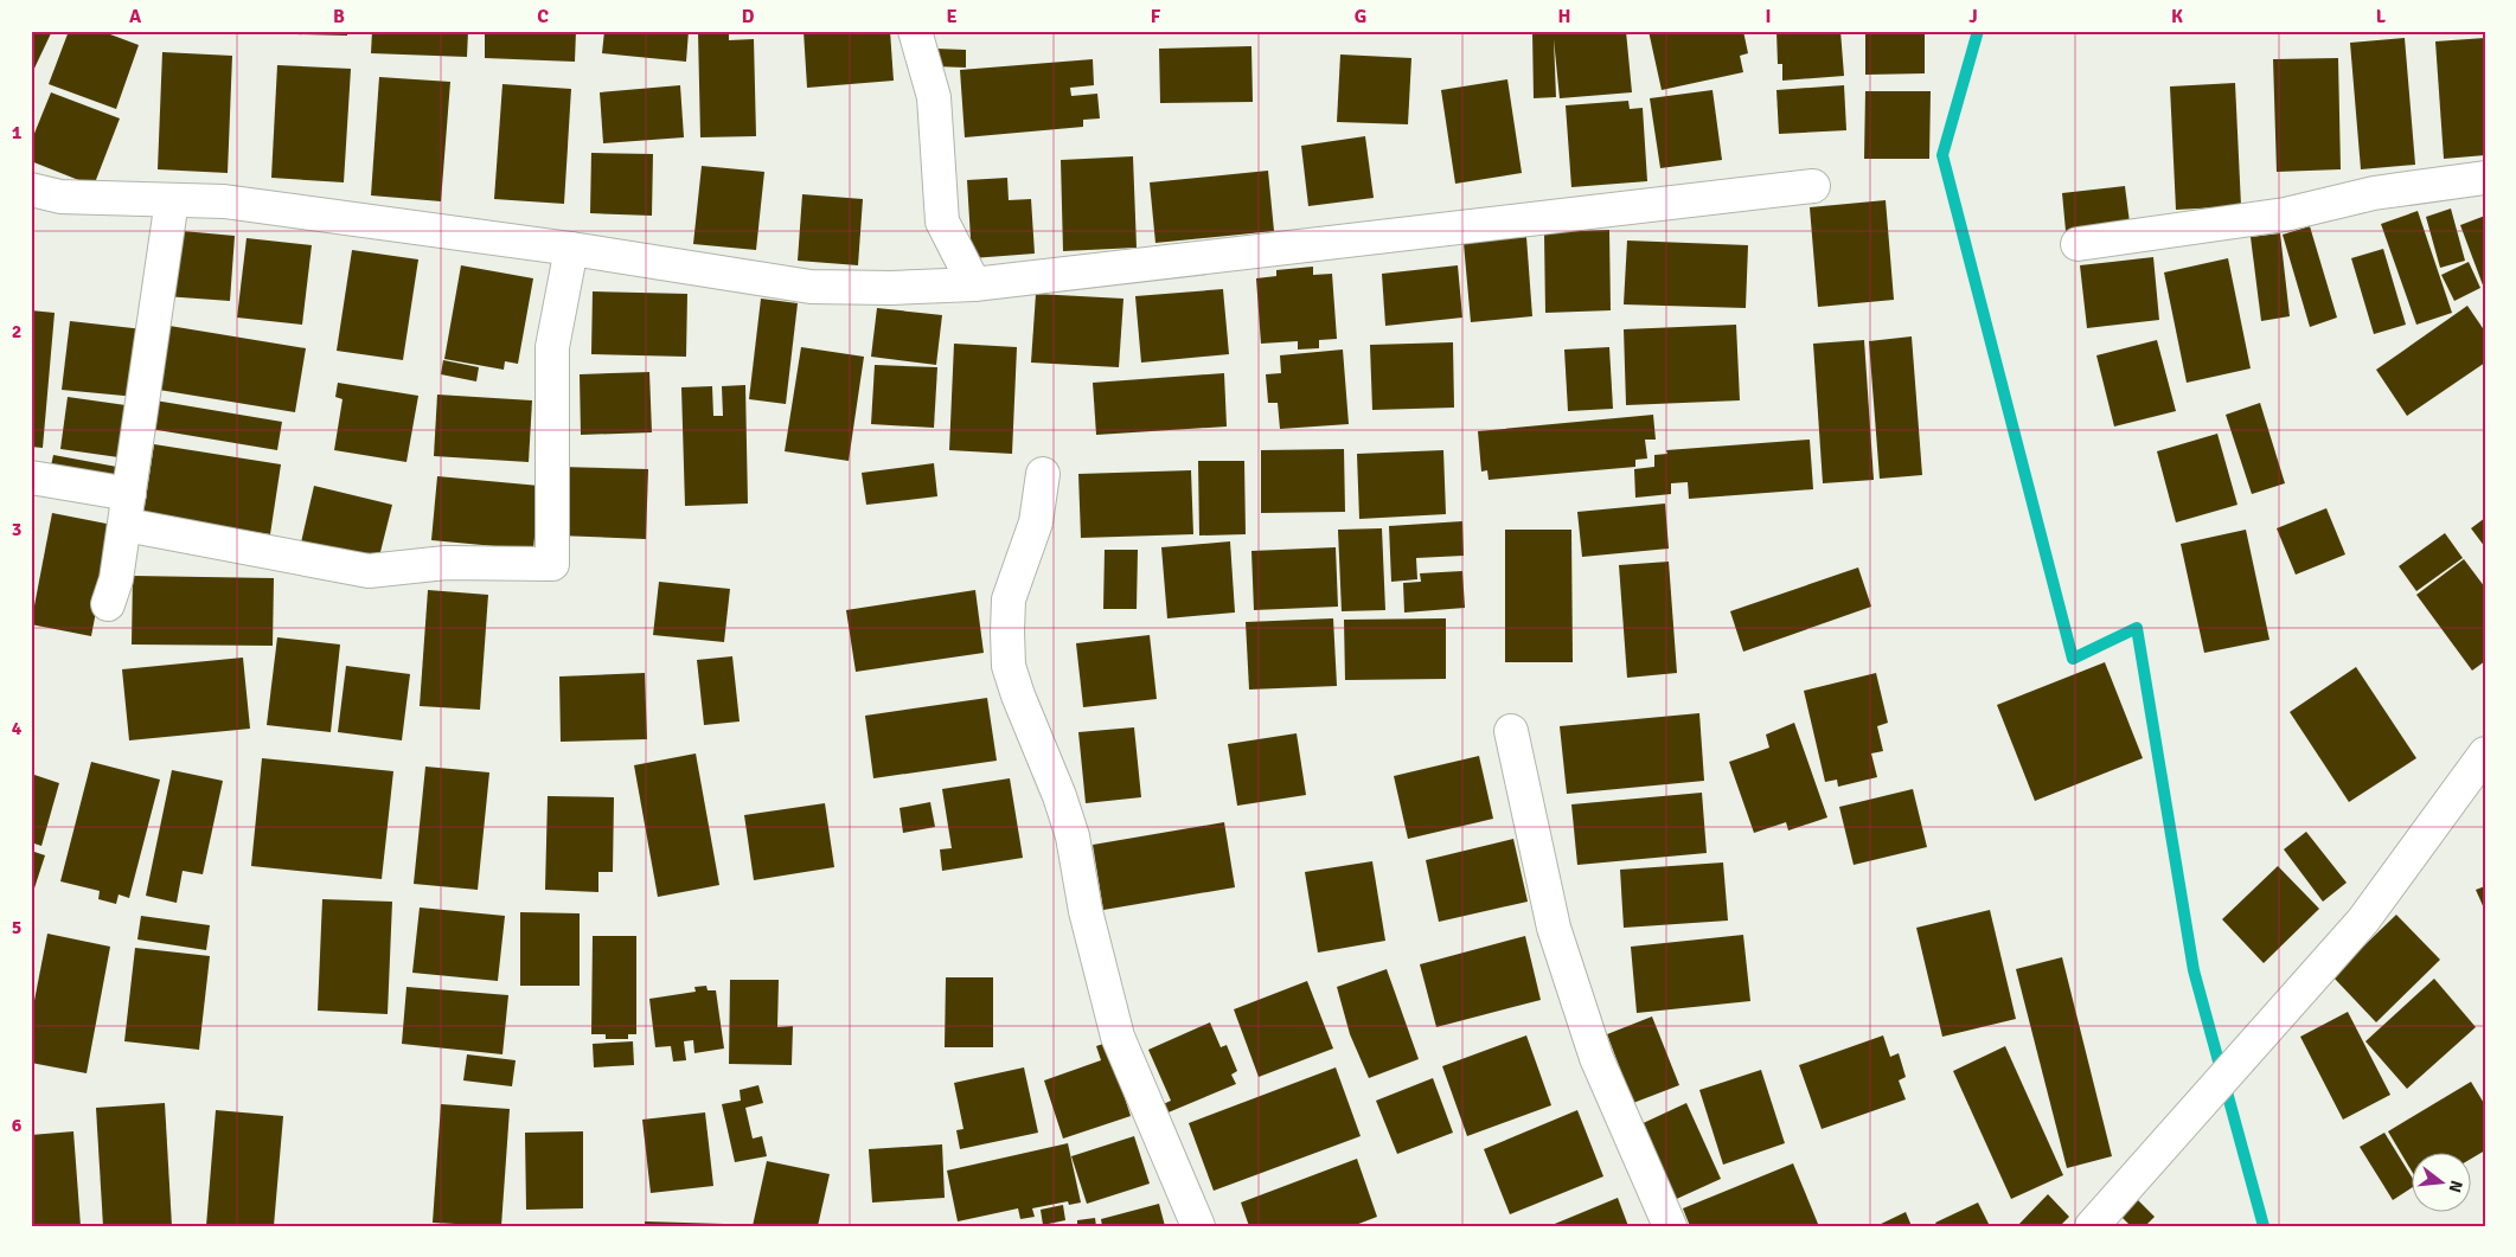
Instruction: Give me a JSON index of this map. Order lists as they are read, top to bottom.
{
  "north": "right",
  "grid": {
    "columns": [
      "A",
      "B",
      "C",
      "D",
      "E",
      "F",
      "G",
      "H",
      "I",
      "J",
      "K",
      "L"
    ],
    "rows": [
      "1",
      "2",
      "3",
      "4",
      "5",
      "6"
    ]
  }
}
